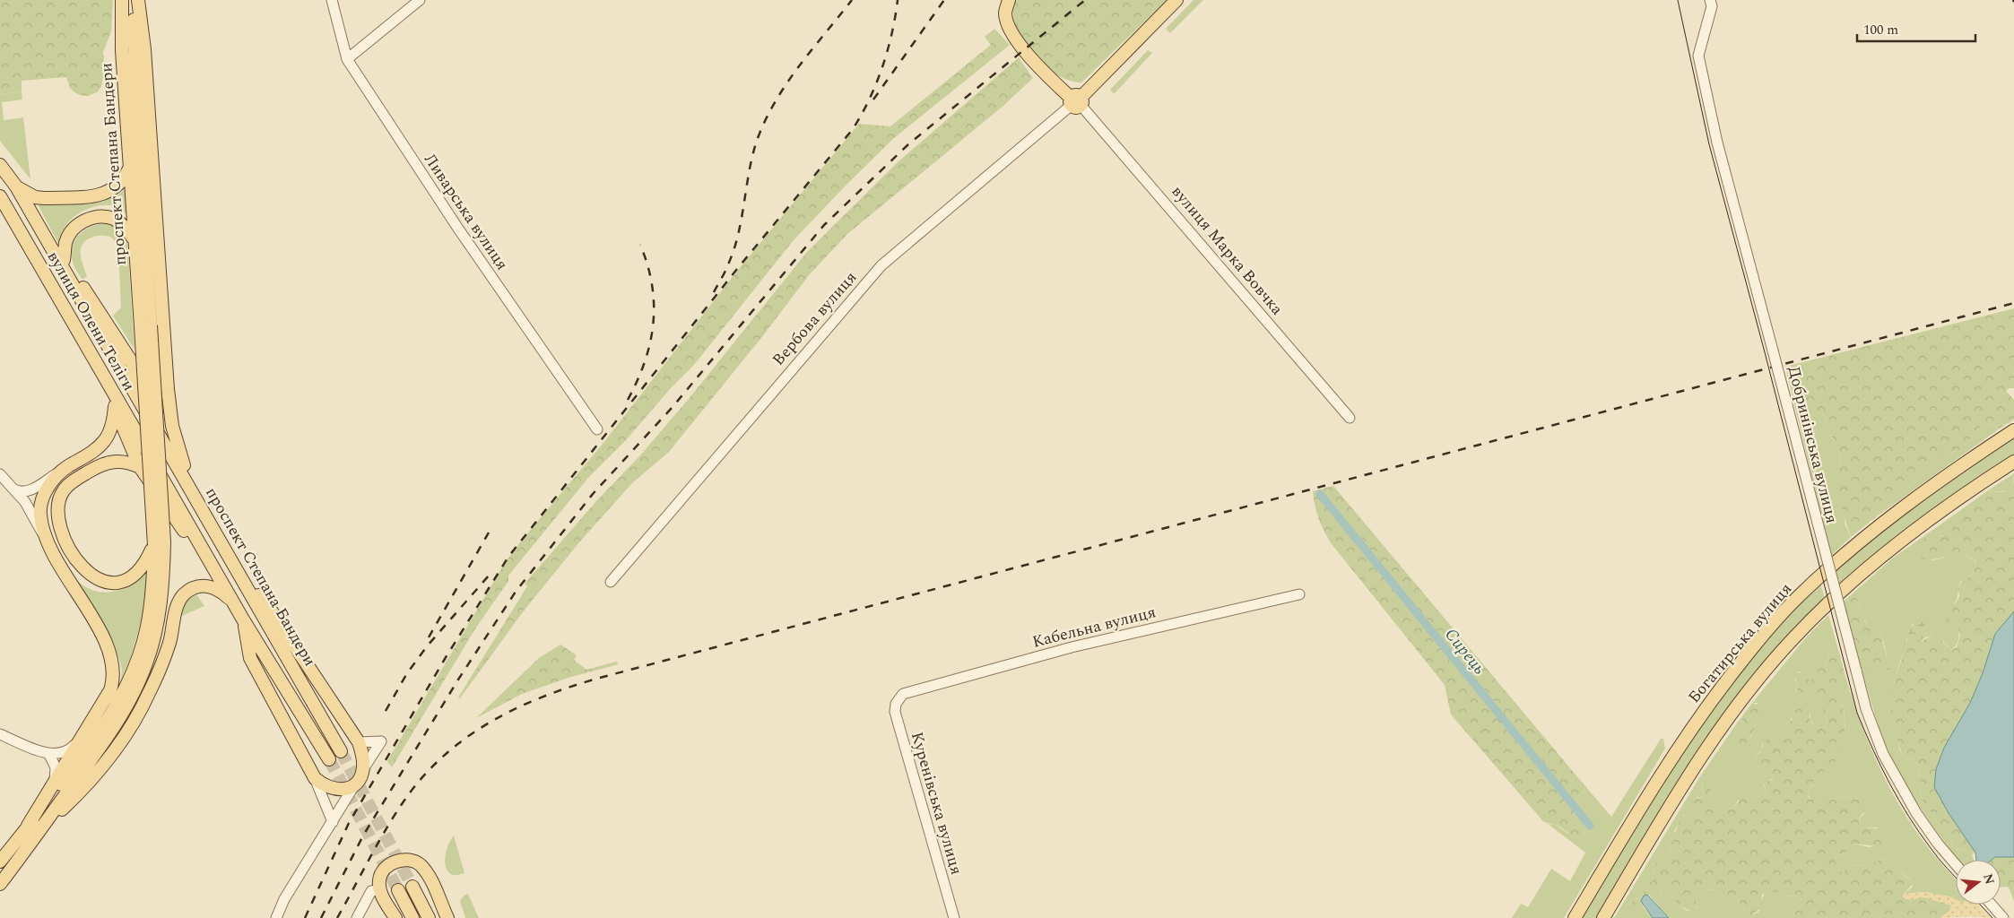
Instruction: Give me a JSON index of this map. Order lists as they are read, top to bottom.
{
  "streets": {
    "main road": [
      "проспект Степана Бандери",
      "Вербова вулиця",
      "вулиця Олени Теліги",
      "Богатирська вулиця"
    ],
    "street": [
      "Ливарська вулиця",
      "вулиця Марка Вовчка",
      "Добринінська вулиця",
      "Кабельна вулиця",
      "Куренівська вулиця"
    ]
  },
  "crossings": [
    ["проспект Степана Бандери", "вулиця Олени Теліги"],
    ["вулиця Марка Вовчка", "Вербова вулиця"],
    ["Кабельна вулиця", "Куренівська вулиця"]
  ],
  "water": ["Сирець"],
  "scale_bar": "100 m",
  "north": "right"
}
